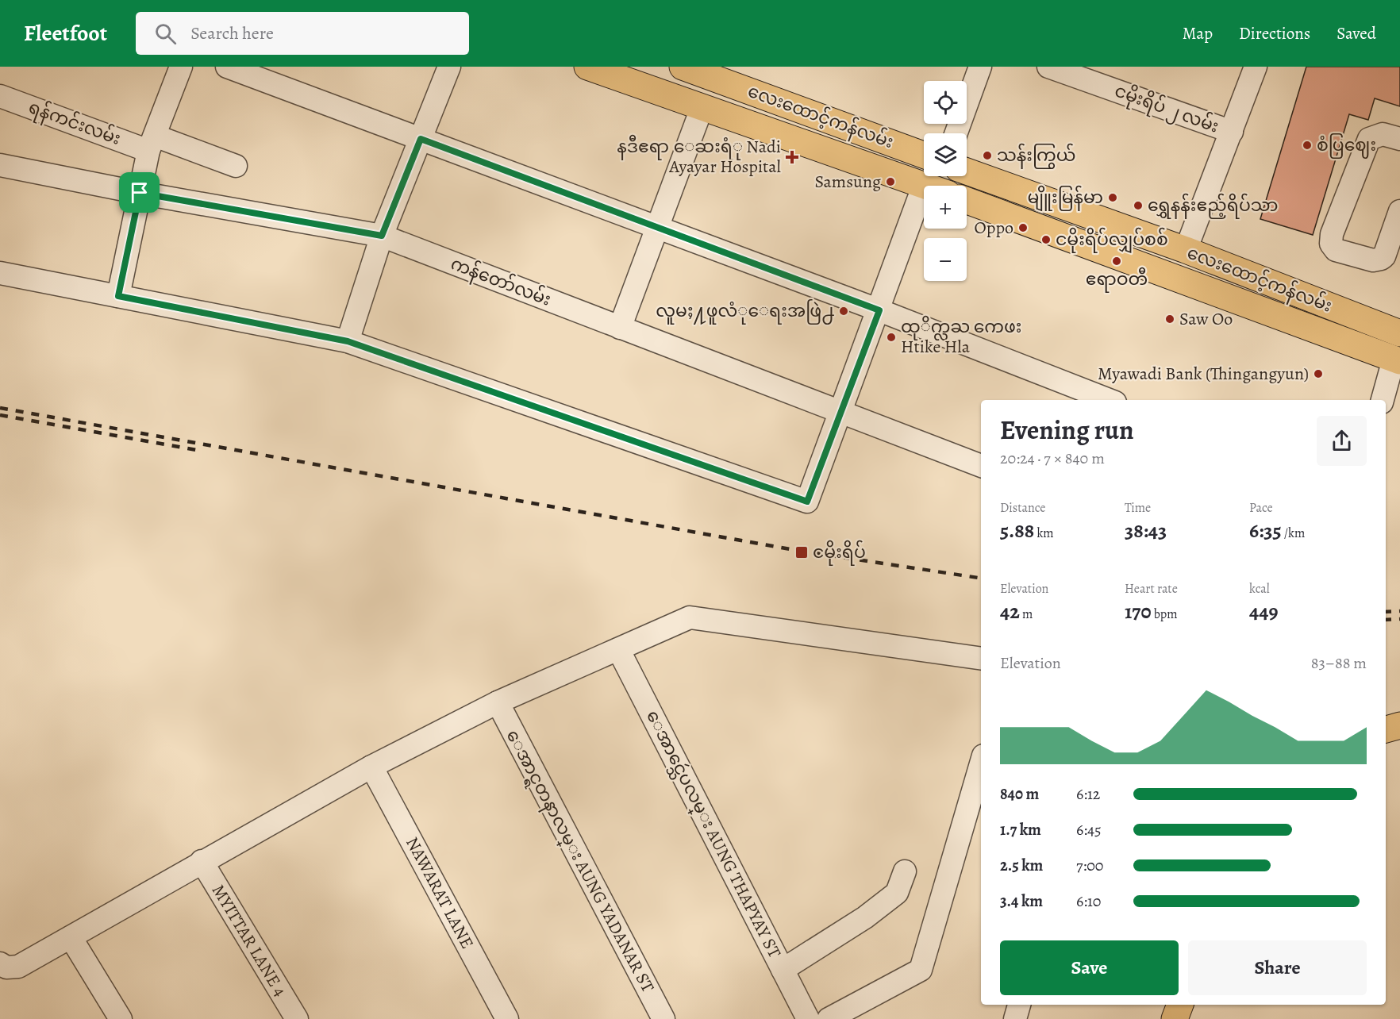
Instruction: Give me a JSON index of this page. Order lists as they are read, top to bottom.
{
  "streets": {
    "main road": ["လေးထောင့်ကန်လမ်း"],
    "street": [
      "ငမိုးရိပ် ၂ လမ်း",
      "ရန်ကင်းလမ်း",
      "ကန်တော်လမ်း",
      "ေအာင္သေဴပလမ္း AUNG THAPYAY ST",
      "ေအာင္ရတနာလမ္း AUNG YADANAR ST",
      "NAWARAT LANE",
      "MYITTAR LANE 4"
    ]
  },
  "places": {
    "other": [
      "စံပြဈေး",
      "သန်းကြွယ်",
      "Samsung",
      "မျိူးမြန်မာ",
      "ရွှေနန်းဧည့်ရိပ်သာ",
      "Oppo",
      "ငမိုးရိပ်လျှပ်စစ်",
      "ဧရာဝတီ",
      "လူမႈ႔ဖူလံုေရးအဖြဲ႕",
      "Saw Oo",
      "ထုိက္လႀ ကေဖး Htike Hla",
      "Myawadi Bank (Thingangyun)"
    ],
    "health": ["နဒီဧရာ ေဆးရံု Nadi Ayayar Hospital"],
    "transit": ["ငမိုးရိပ်"]
  },
  "page": {
    "header": "Fleetfoot",
    "search": "Search here",
    "nav": ["Map", "Directions", "Saved"],
    "map_buttons": ["+", "−"],
    "heading": ["Evening run", "20:24 · 7 × 840 m"],
    "stats": [
      ["Distance", "5.88 km"],
      ["Time", "38:43"],
      ["Pace", "6:35 /km"],
      ["Elevation", "42 m"],
      ["Heart rate", "170 bpm"],
      ["kcal", "449"]
    ],
    "chart": ["Elevation", "83–88 m"],
    "list": [
      {
        "name": "840 m",
        "note": "6:12"
      },
      {
        "name": "1.7 km",
        "note": "6:45"
      },
      {
        "name": "2.5 km",
        "note": "7:00"
      },
      {
        "name": "3.4 km",
        "note": "6:10"
      }
    ],
    "buttons": ["Save", "Share"]
  }
}
